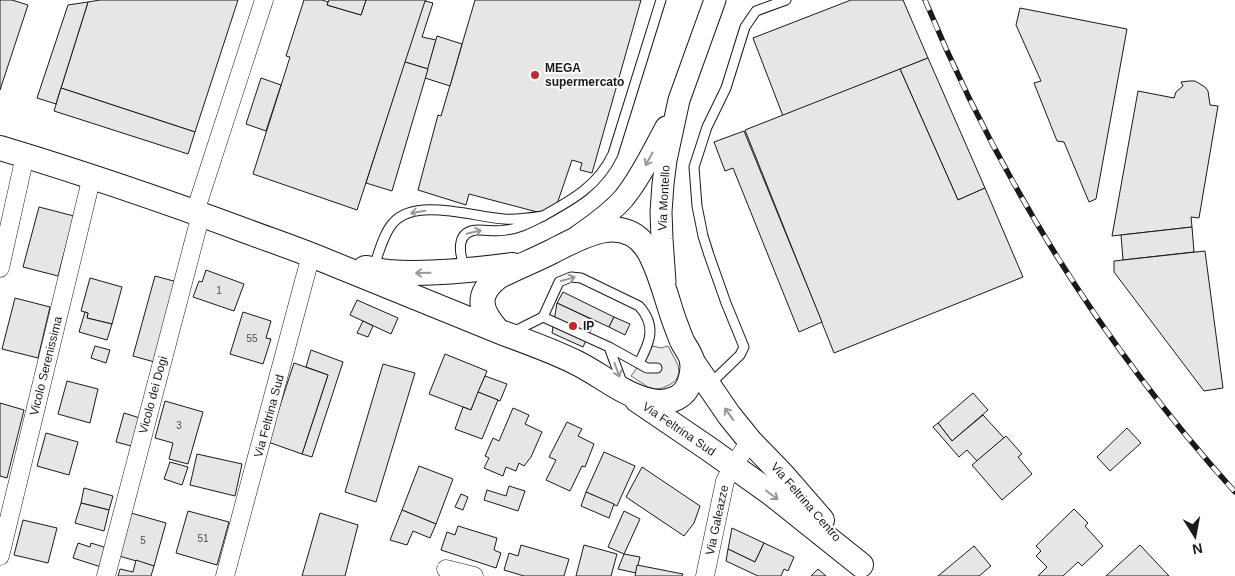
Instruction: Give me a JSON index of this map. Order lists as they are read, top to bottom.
{
  "streets": {
    "main road": ["Via Feltrina Sud", "Via Feltrina Centro"],
    "street": [
      "Via Montello",
      "Vicolo Serenissima",
      "Vicolo dei Dogi",
      "Via Galeazze"
    ]
  },
  "crossings": [
    ["Via Feltrina Sud", "Via Feltrina Centro"],
    ["Via Feltrina Sud", "Via Galeazze"],
    ["Via Feltrina Centro", "Via Galeazze"]
  ],
  "one_way": ["Via Montello"],
  "places": ["MEGA supermercato", "IP"],
  "house_numbers": [
    "1",
    "55",
    "3",
    "51",
    "5"
  ],
  "north": "bottom"
}
